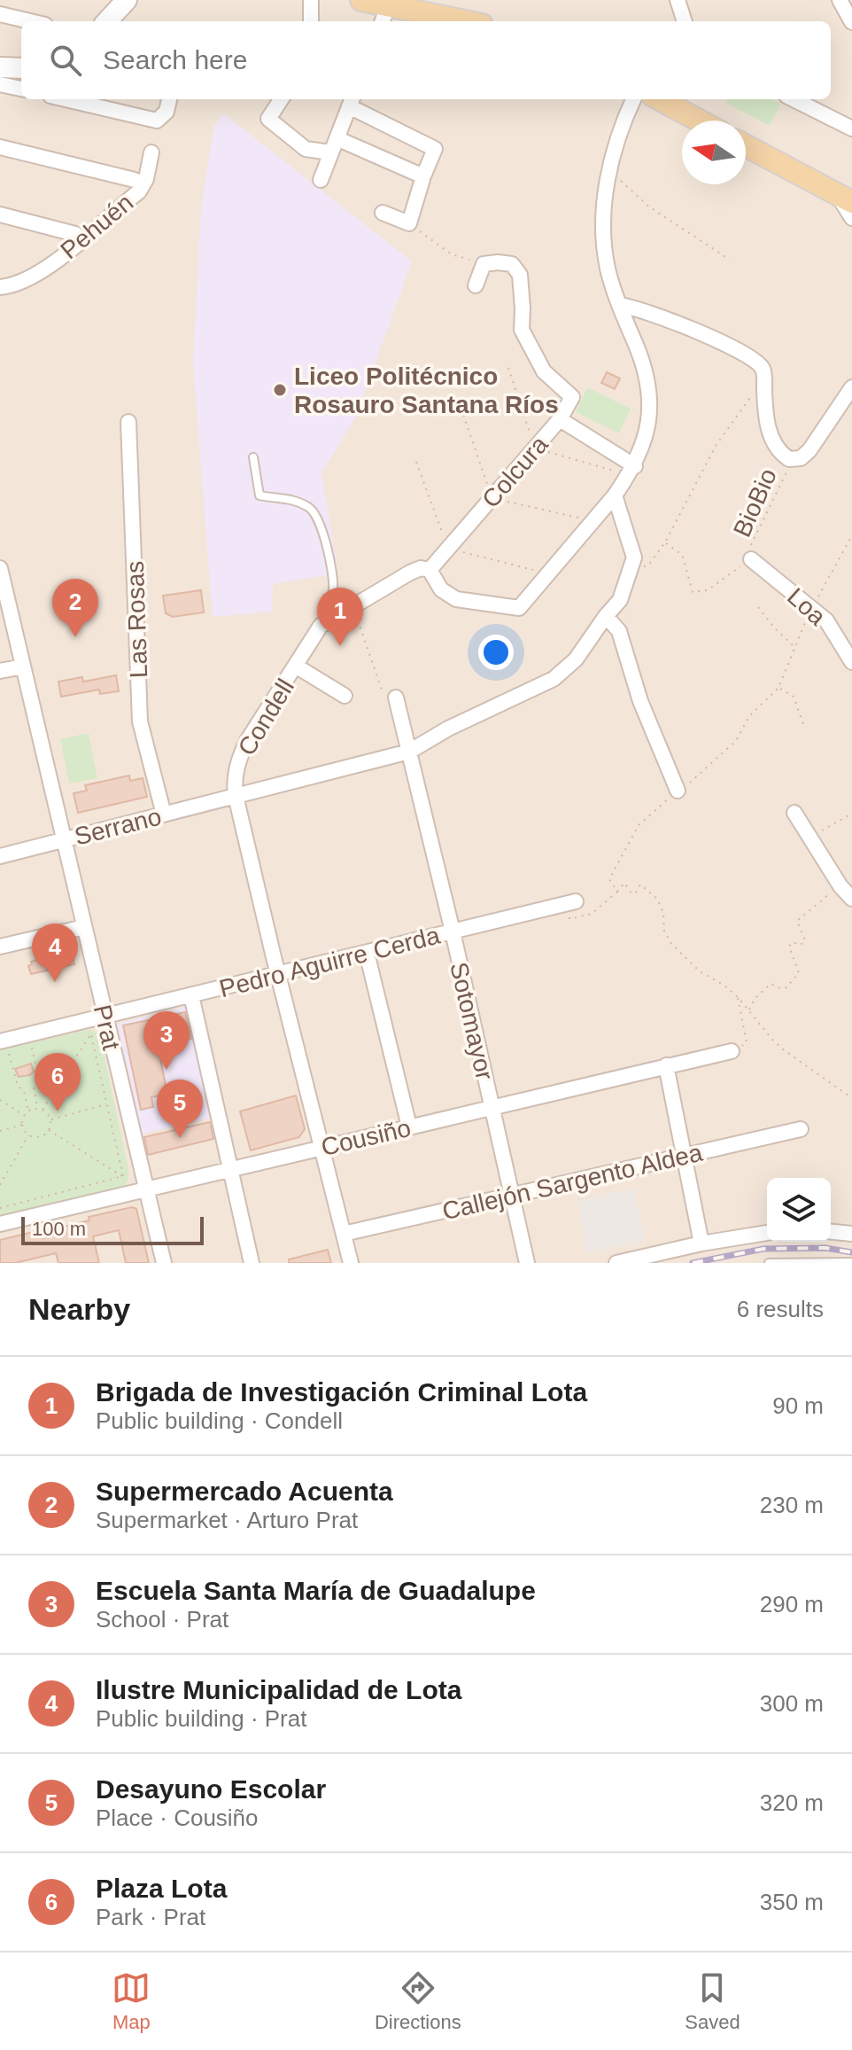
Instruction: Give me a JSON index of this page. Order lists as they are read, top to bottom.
{
  "streets": {
    "street": [
      "Pehuén",
      "Colcura",
      "Loa",
      "Las Rosas",
      "Condell",
      "Serrano",
      "Pedro Aguirre Cerda",
      "Sotomayor",
      "Prat",
      "Cousiño",
      "Callejón Sargento Aldea"
    ],
    "path": ["BioBio"]
  },
  "crossings": [
    ["Colcura", "Condell"],
    ["BioBio", "Loa"],
    ["Las Rosas", "Serrano"],
    ["Condell", "Serrano"],
    ["Condell", "Pedro Aguirre Cerda"],
    ["Condell", "Cousiño"],
    ["Condell", "Callejón Sargento Aldea"],
    ["Serrano", "Sotomayor"],
    ["Serrano", "Prat"],
    ["Pedro Aguirre Cerda", "Sotomayor"],
    ["Pedro Aguirre Cerda", "Prat"],
    ["Sotomayor", "Cousiño"],
    ["Sotomayor", "Callejón Sargento Aldea"],
    ["Prat", "Cousiño"]
  ],
  "places": ["Liceo Politécnico Rosauro Santana Ríos"],
  "scale_bar": "100 m",
  "north": "left",
  "page": {
    "search": "Search here",
    "pins": [
      "2",
      "1",
      "4",
      "3",
      "6",
      "5"
    ],
    "scale": "100 m",
    "heading": ["Nearby", "6 results"],
    "list": [
      {
        "mark": "1",
        "name": "Brigada de Investigación Criminal Lota",
        "note": "Public building · Condell",
        "value": "90 m"
      },
      {
        "mark": "2",
        "name": "Supermercado Acuenta",
        "note": "Supermarket · Arturo Prat",
        "value": "230 m"
      },
      {
        "mark": "3",
        "name": "Escuela Santa María de Guadalupe",
        "note": "School · Prat",
        "value": "290 m"
      },
      {
        "mark": "4",
        "name": "Ilustre Municipalidad de Lota",
        "note": "Public building · Prat",
        "value": "300 m"
      },
      {
        "mark": "5",
        "name": "Desayuno Escolar",
        "note": "Place · Cousiño",
        "value": "320 m"
      },
      {
        "mark": "6",
        "name": "Plaza Lota",
        "note": "Park · Prat",
        "value": "350 m"
      }
    ],
    "nav": ["Map", "Directions", "Saved"]
  }
}
